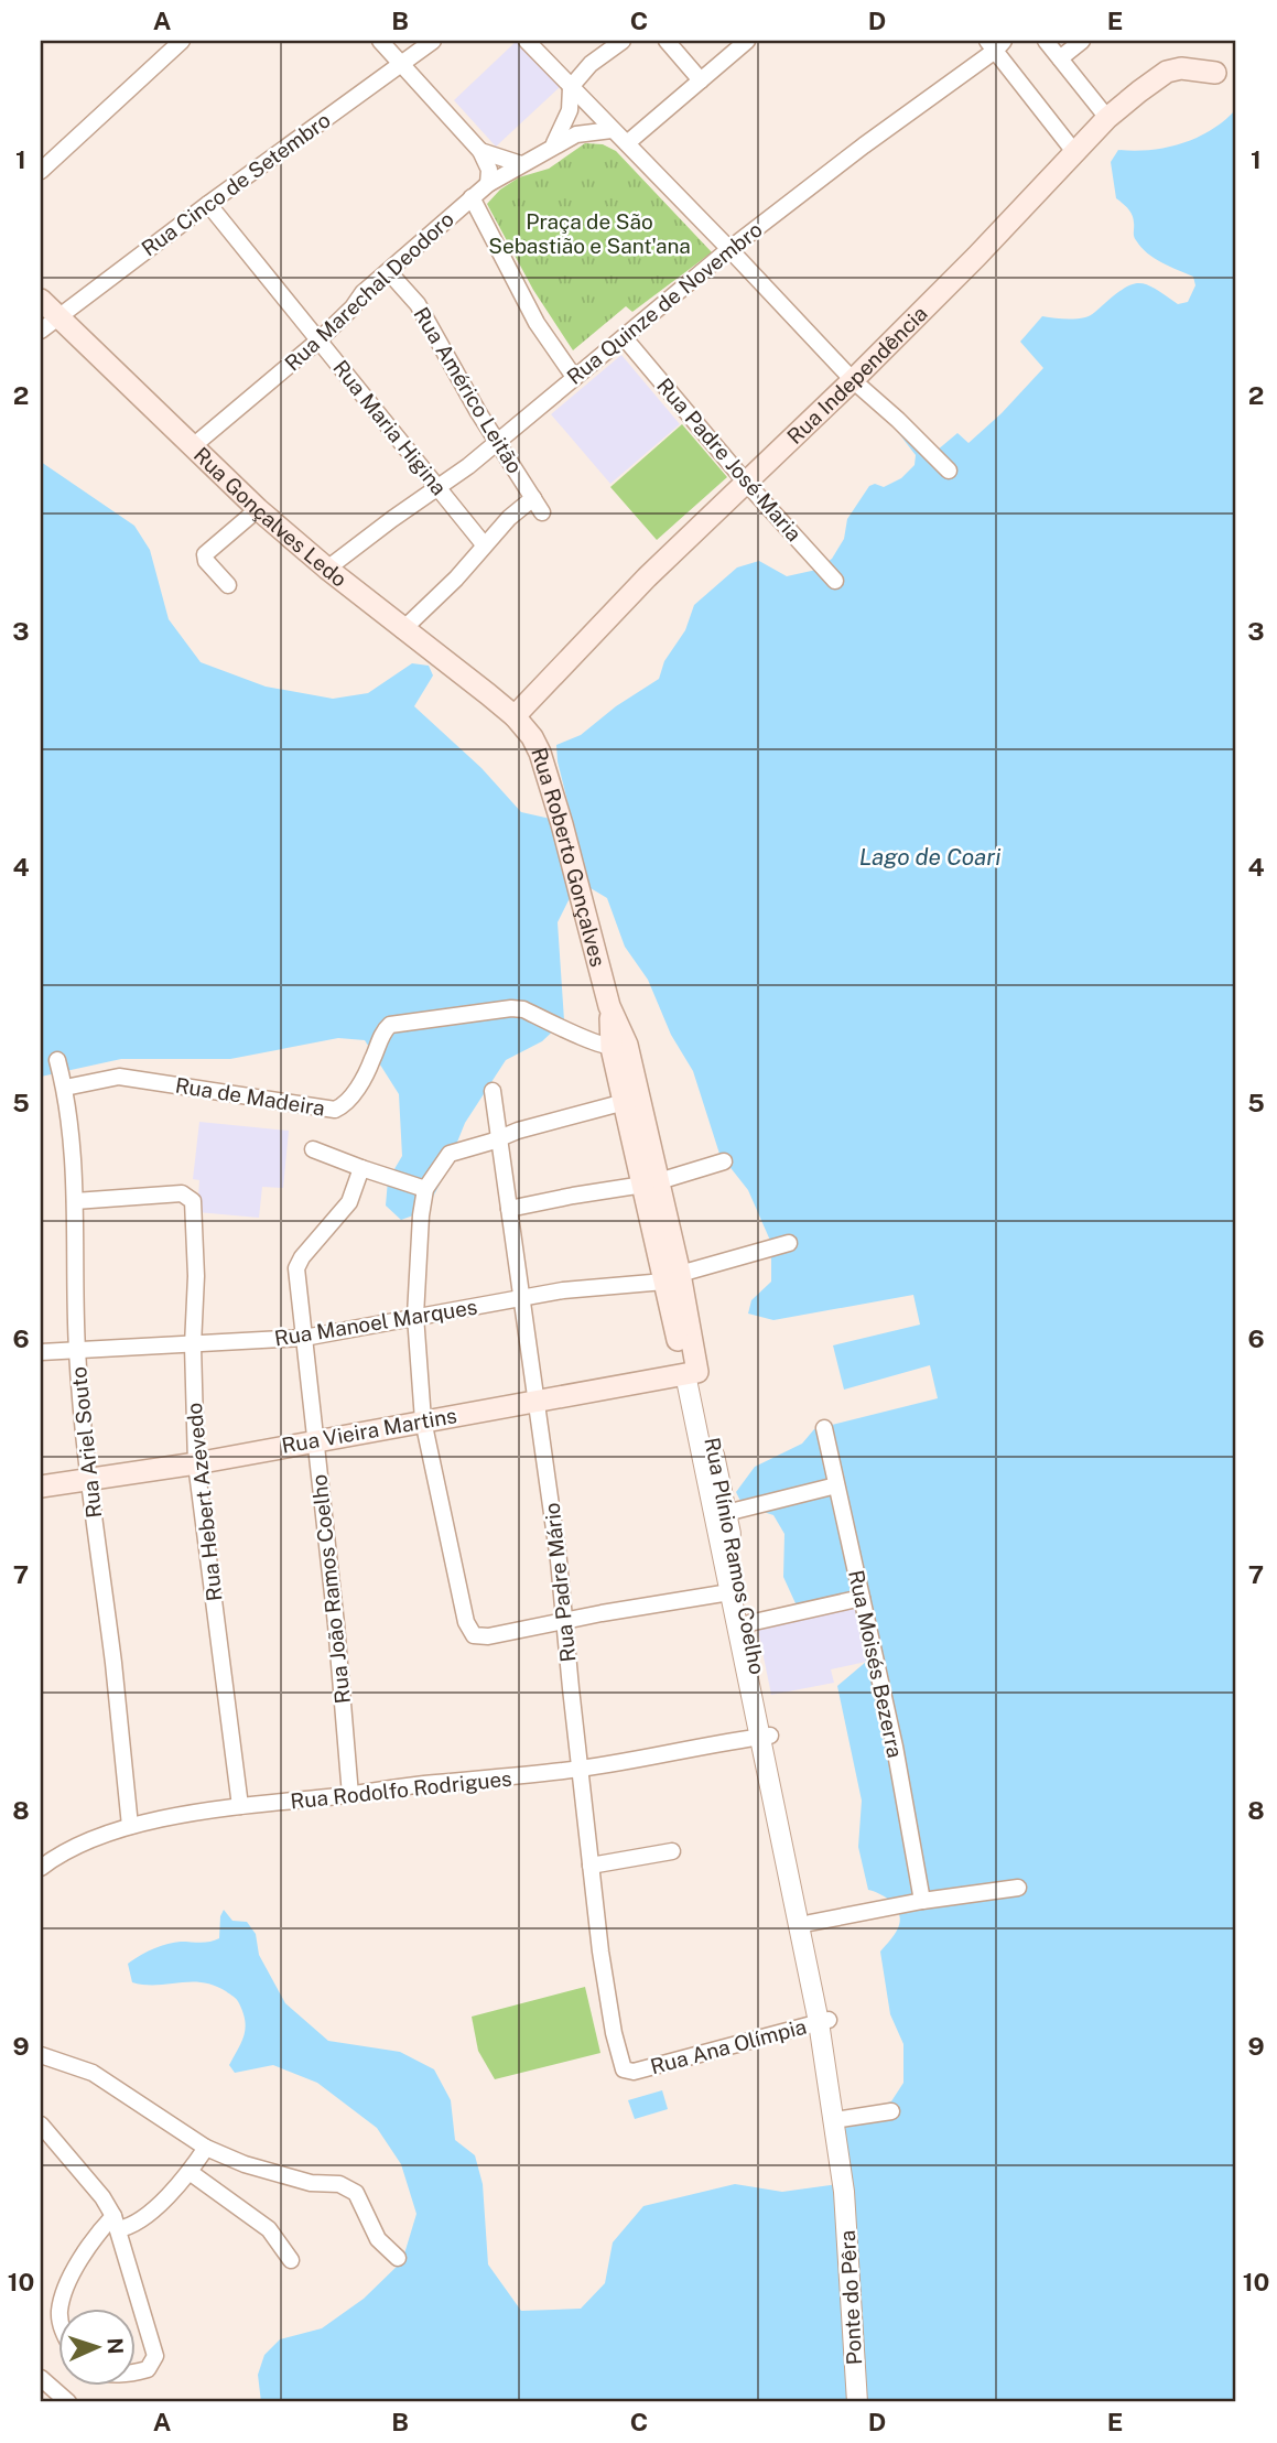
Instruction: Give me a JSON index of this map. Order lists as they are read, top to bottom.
{
  "streets": {
    "main road": [
      "Rua Independência",
      "Rua Gonçalves Ledo",
      "Rua Roberto Gonçalves",
      "Rua Vieira Martins",
      "Rua Plínio Ramos Coelho"
    ],
    "street": [
      "Rua Cinco de Setembro",
      "Rua Marechal Deodoro",
      "Rua Quinze de Novembro",
      "Rua Américo Leitão",
      "Rua Maria Higina",
      "Rua Padre José Maria",
      "Rua de Madeira",
      "Rua Manoel Marques",
      "Rua Ariel Souto",
      "Rua Hebert Azevedo",
      "Rua Padre Mário",
      "Rua João Ramos Coelho",
      "Rua Moisés Bezerra",
      "Rua Rodolfo Rodrigues",
      "Rua Ana Olímpia",
      "Ponte do Pêra"
    ]
  },
  "crossings": [
    ["Rua Cinco de Setembro", "Rua Maria Higina"],
    ["Rua Cinco de Setembro", "Rua Gonçalves Ledo"],
    ["Rua Marechal Deodoro", "Rua Américo Leitão"],
    ["Rua Marechal Deodoro", "Rua Maria Higina"],
    ["Rua Marechal Deodoro", "Rua Gonçalves Ledo"],
    ["Rua Quinze de Novembro", "Rua Américo Leitão"],
    ["Rua Quinze de Novembro", "Rua Maria Higina"],
    ["Rua Quinze de Novembro", "Rua Padre José Maria"],
    ["Rua Quinze de Novembro", "Rua Gonçalves Ledo"],
    ["Rua Independência", "Rua Padre José Maria"],
    ["Rua Independência", "Rua Gonçalves Ledo"],
    ["Rua Independência", "Rua Roberto Gonçalves"],
    ["Rua Américo Leitão", "Rua Maria Higina"],
    ["Rua Gonçalves Ledo", "Rua Roberto Gonçalves"],
    ["Rua Roberto Gonçalves", "Rua de Madeira"],
    ["Rua Roberto Gonçalves", "Rua Plínio Ramos Coelho"],
    ["Rua de Madeira", "Rua Ariel Souto"],
    ["Rua de Madeira", "Rua Plínio Ramos Coelho"],
    ["Rua Manoel Marques", "Rua Ariel Souto"],
    ["Rua Manoel Marques", "Rua Hebert Azevedo"],
    ["Rua Manoel Marques", "Rua Plínio Ramos Coelho"],
    ["Rua Manoel Marques", "Rua Padre Mário"],
    ["Rua Manoel Marques", "Rua João Ramos Coelho"],
    ["Rua Vieira Martins", "Rua Ariel Souto"],
    ["Rua Vieira Martins", "Rua Hebert Azevedo"],
    ["Rua Vieira Martins", "Rua Plínio Ramos Coelho"],
    ["Rua Vieira Martins", "Rua Padre Mário"],
    ["Rua Vieira Martins", "Rua João Ramos Coelho"],
    ["Rua Ariel Souto", "Rua Hebert Azevedo"],
    ["Rua Ariel Souto", "Rua Rodolfo Rodrigues"],
    ["Rua Hebert Azevedo", "Rua Rodolfo Rodrigues"],
    ["Rua Plínio Ramos Coelho", "Rua Rodolfo Rodrigues"],
    ["Rua Plínio Ramos Coelho", "Rua Ana Olímpia"],
    ["Rua Plínio Ramos Coelho", "Ponte do Pêra"],
    ["Rua Padre Mário", "Rua Rodolfo Rodrigues"],
    ["Rua Padre Mário", "Rua Ana Olímpia"],
    ["Rua João Ramos Coelho", "Rua Rodolfo Rodrigues"]
  ],
  "water": ["Lago de Coari"],
  "parks": ["Praça de São Sebastião e Sant'ana"],
  "north": "right",
  "grid": {
    "columns": [
      "A",
      "B",
      "C",
      "D",
      "E"
    ],
    "rows": [
      "1",
      "2",
      "3",
      "4",
      "5",
      "6",
      "7",
      "8",
      "9",
      "10"
    ]
  }
}
